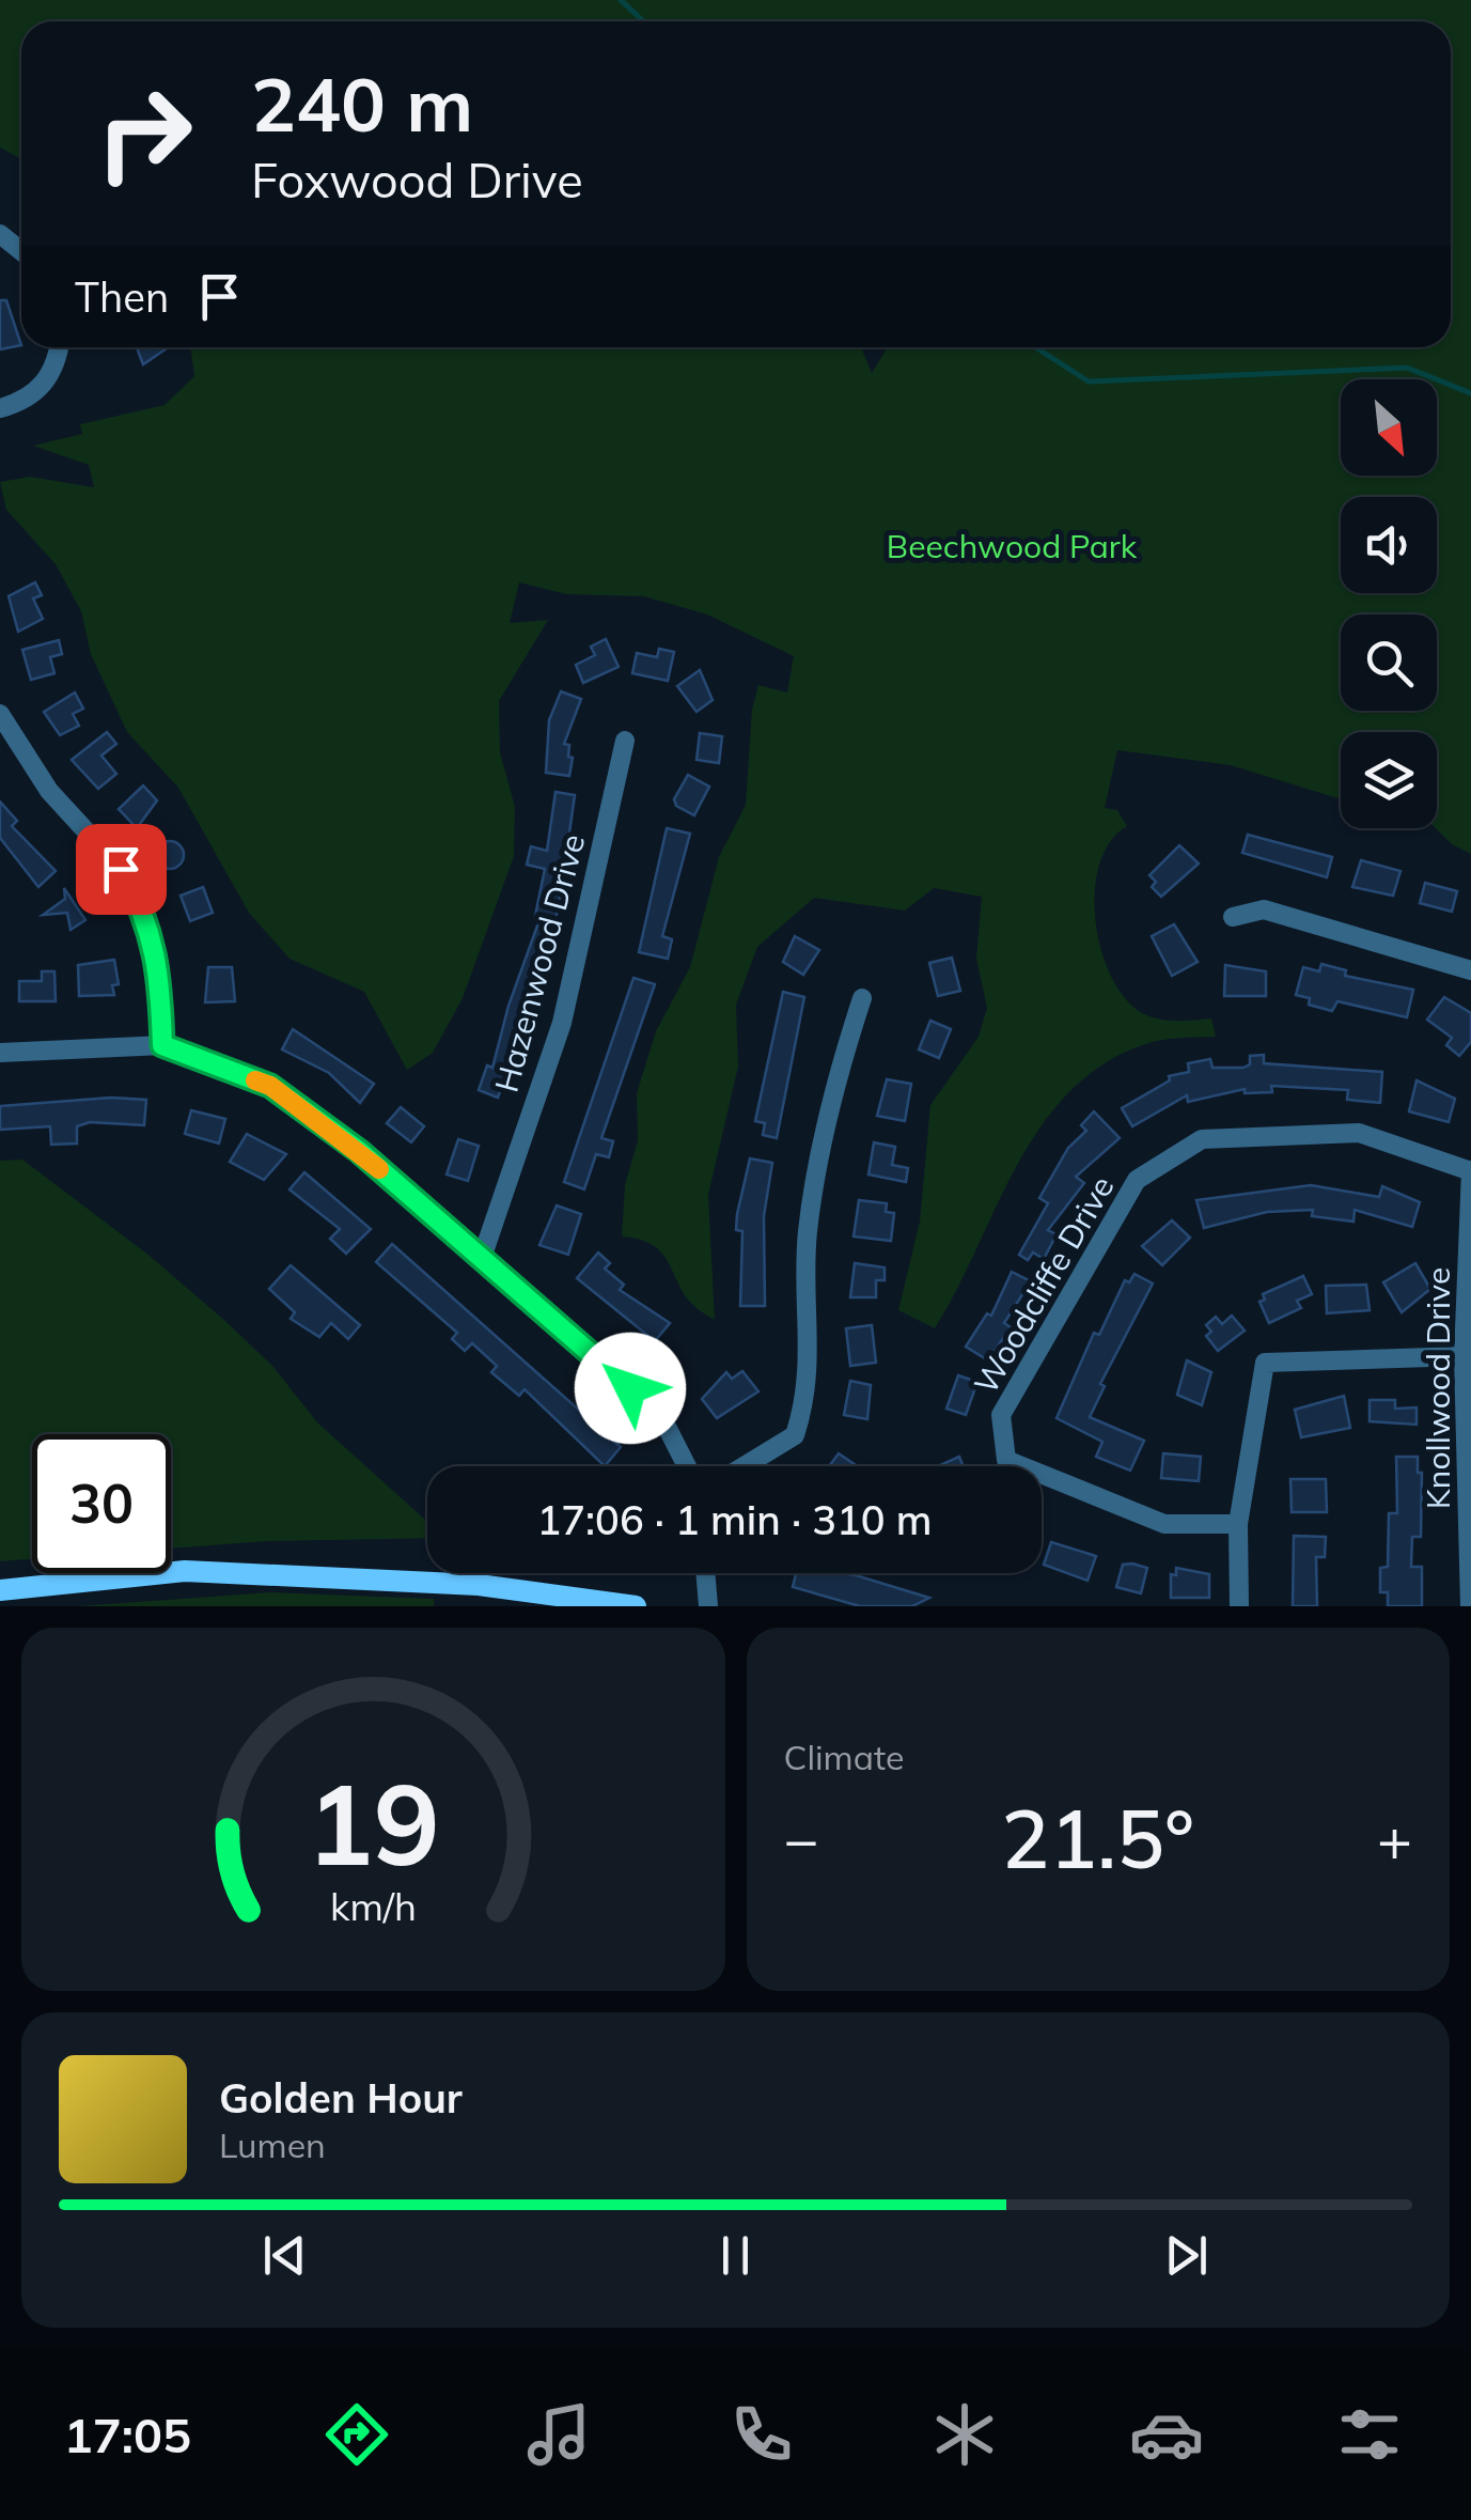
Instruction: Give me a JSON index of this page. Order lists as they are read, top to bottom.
{
  "streets": {
    "street": ["Hazenwood Drive", "Woodcliffe Drive", "Knollwood Drive"]
  },
  "crossings": [
    ["Woodcliffe Drive", "Knollwood Drive"]
  ],
  "parks": ["Beechwood Park"],
  "north": "bottom right",
  "page": {
    "turn": ["240 m", "Foxwood Drive"],
    "then": "Then",
    "limit": "30",
    "trip": "17:06 · 1 min · 310 m",
    "tile": "Climate",
    "heat": ["−", "21.5°", "+"],
    "song": ["Golden Hour", "Lumen"],
    "tabs": "17:05",
    "gauge": ["19", "km/h"]
  }
}
